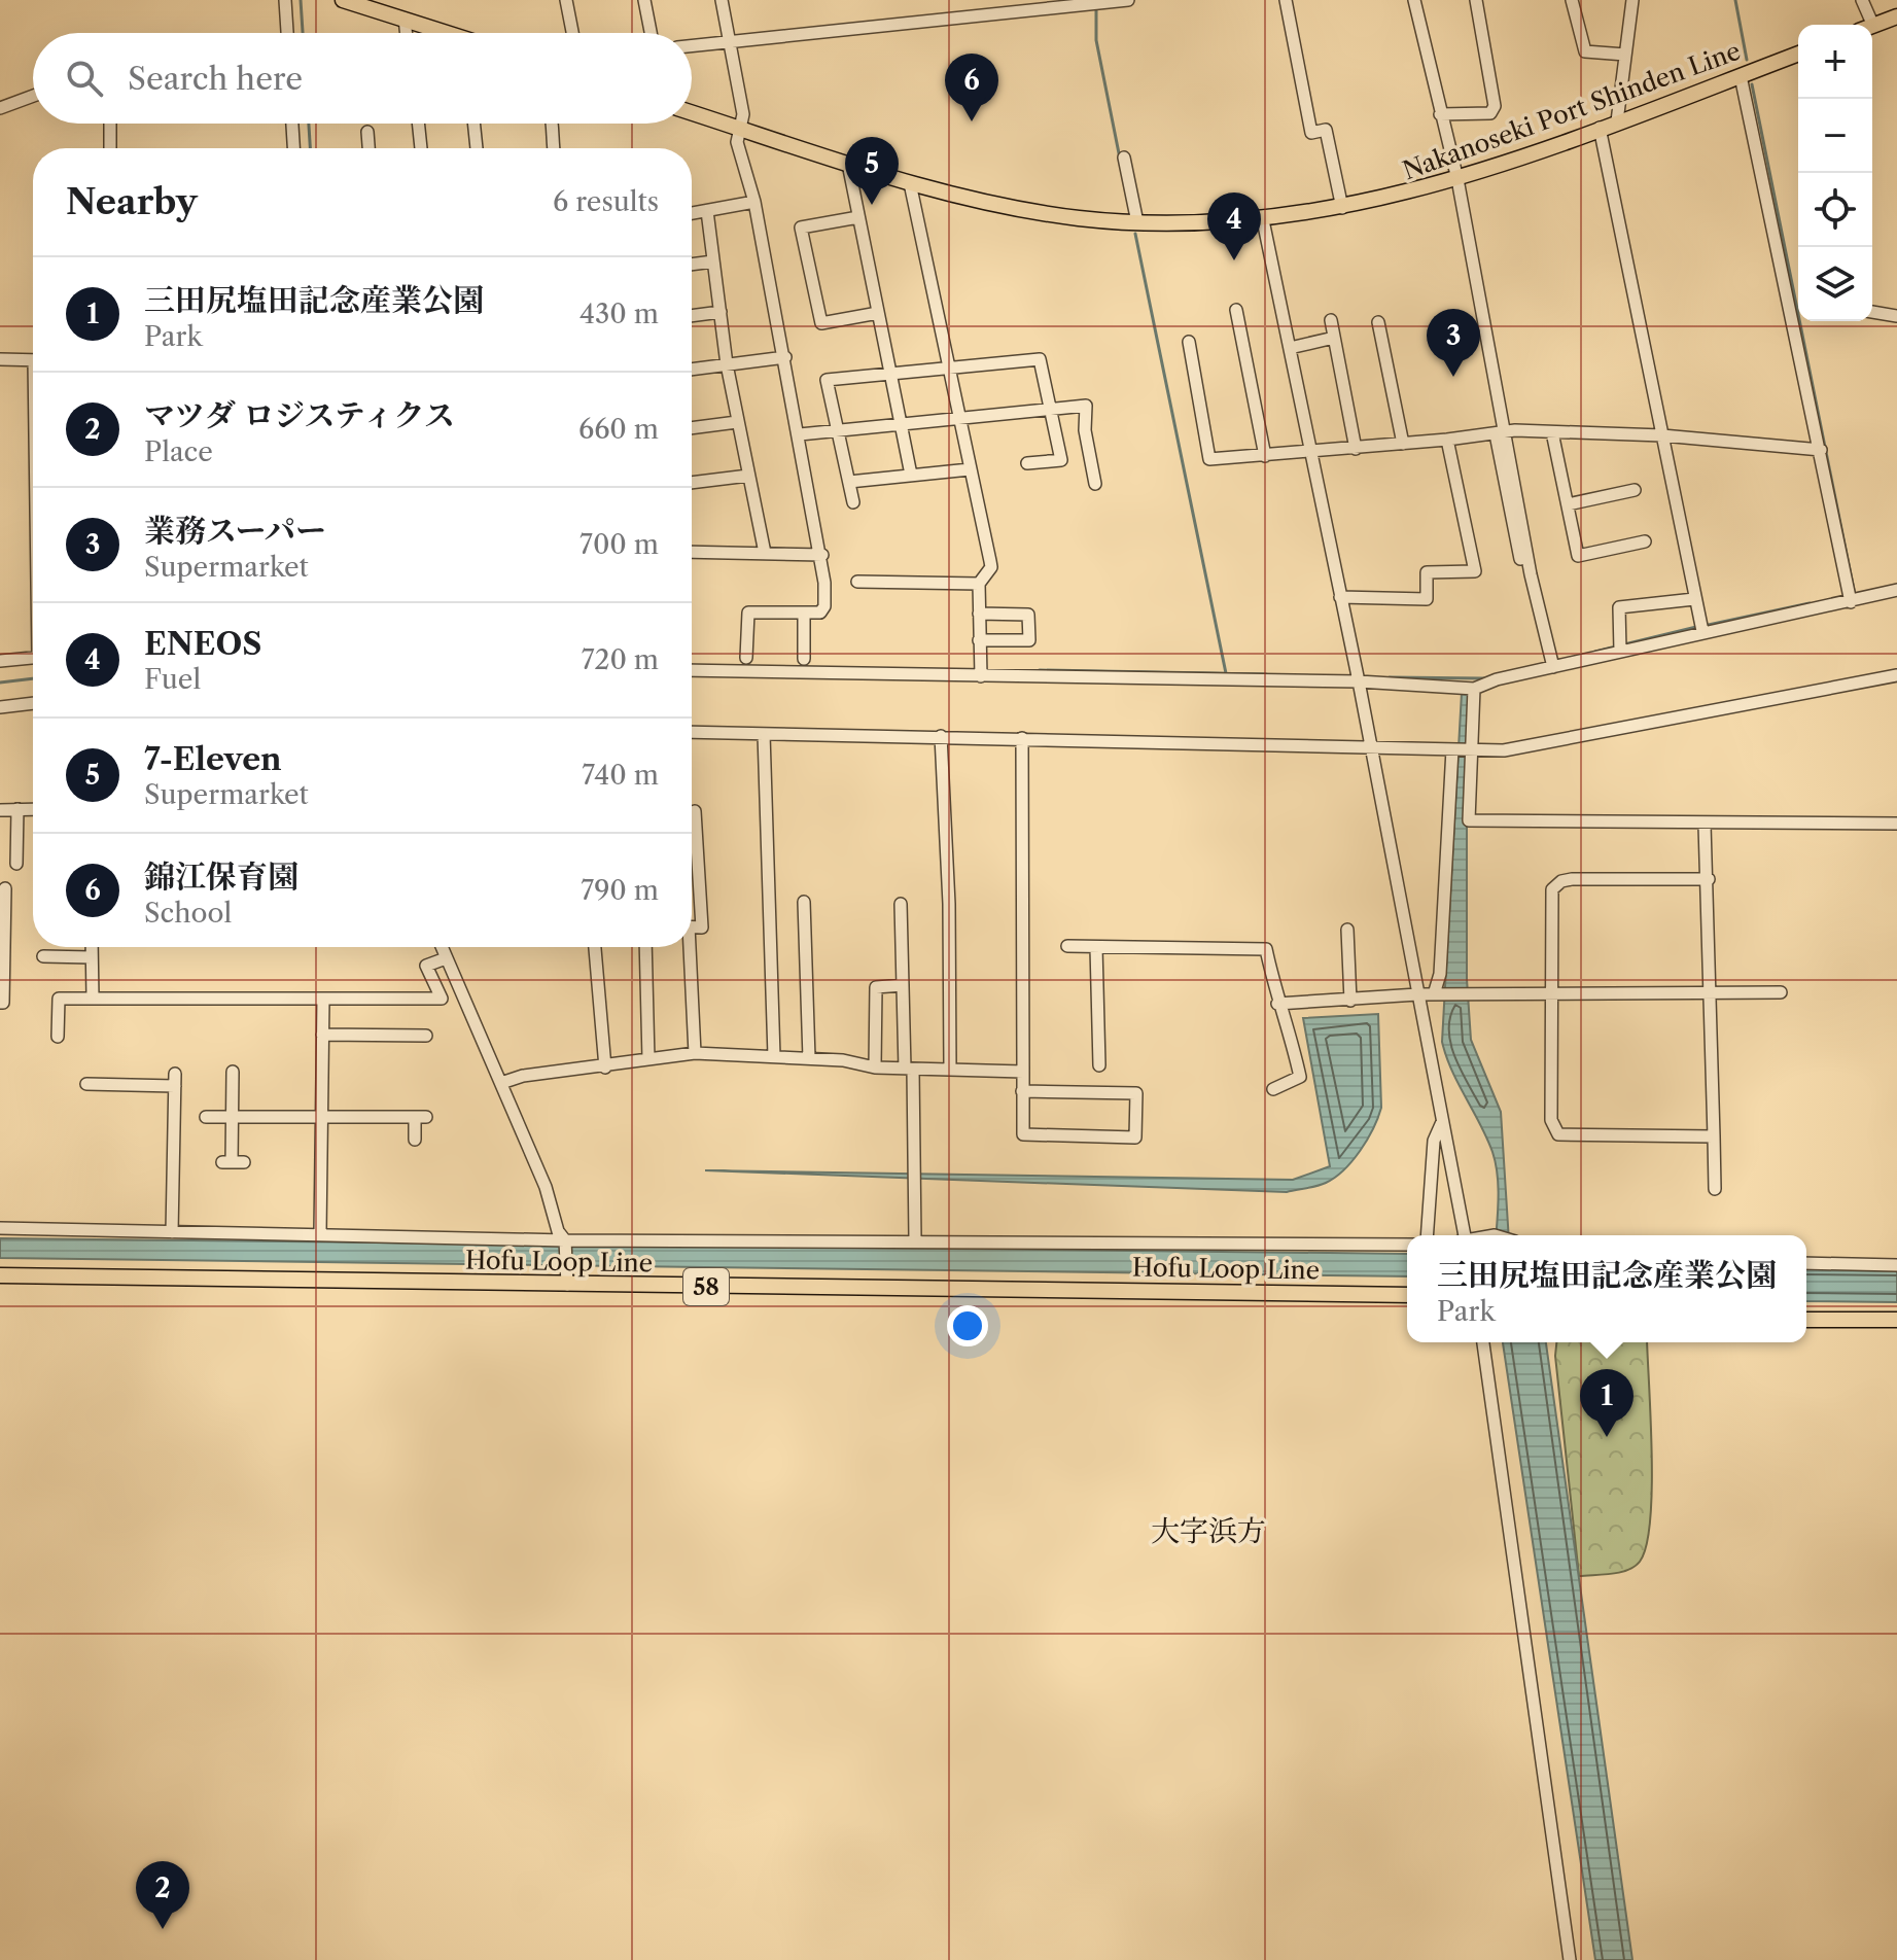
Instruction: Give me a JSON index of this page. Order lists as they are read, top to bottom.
{
  "streets": {
    "main road": ["Nakanoseki Port Shinden Line", "Hofu Loop Line", "58"]
  },
  "districts": ["大字浜方"],
  "page": {
    "map_buttons": ["+", "−"],
    "search": "Search here",
    "pins": [
      "6",
      "5",
      "4",
      "3",
      "1",
      "2"
    ],
    "heading": ["Nearby", "6 results"],
    "list": [
      {
        "mark": "1",
        "name": "三田尻塩田記念産業公園",
        "note": "Park",
        "value": "430 m"
      },
      {
        "mark": "2",
        "name": "マツダ ロジスティクス",
        "note": "Place",
        "value": "660 m"
      },
      {
        "mark": "3",
        "name": "業務スーパー",
        "note": "Supermarket",
        "value": "700 m"
      },
      {
        "mark": "4",
        "name": "ENEOS",
        "note": "Fuel",
        "value": "720 m"
      },
      {
        "mark": "5",
        "name": "7-Eleven",
        "note": "Supermarket",
        "value": "740 m"
      },
      {
        "mark": "6",
        "name": "錦江保育園",
        "note": "School",
        "value": "790 m"
      }
    ],
    "popup": ["三田尻塩田記念産業公園", "Park"]
  }
}
